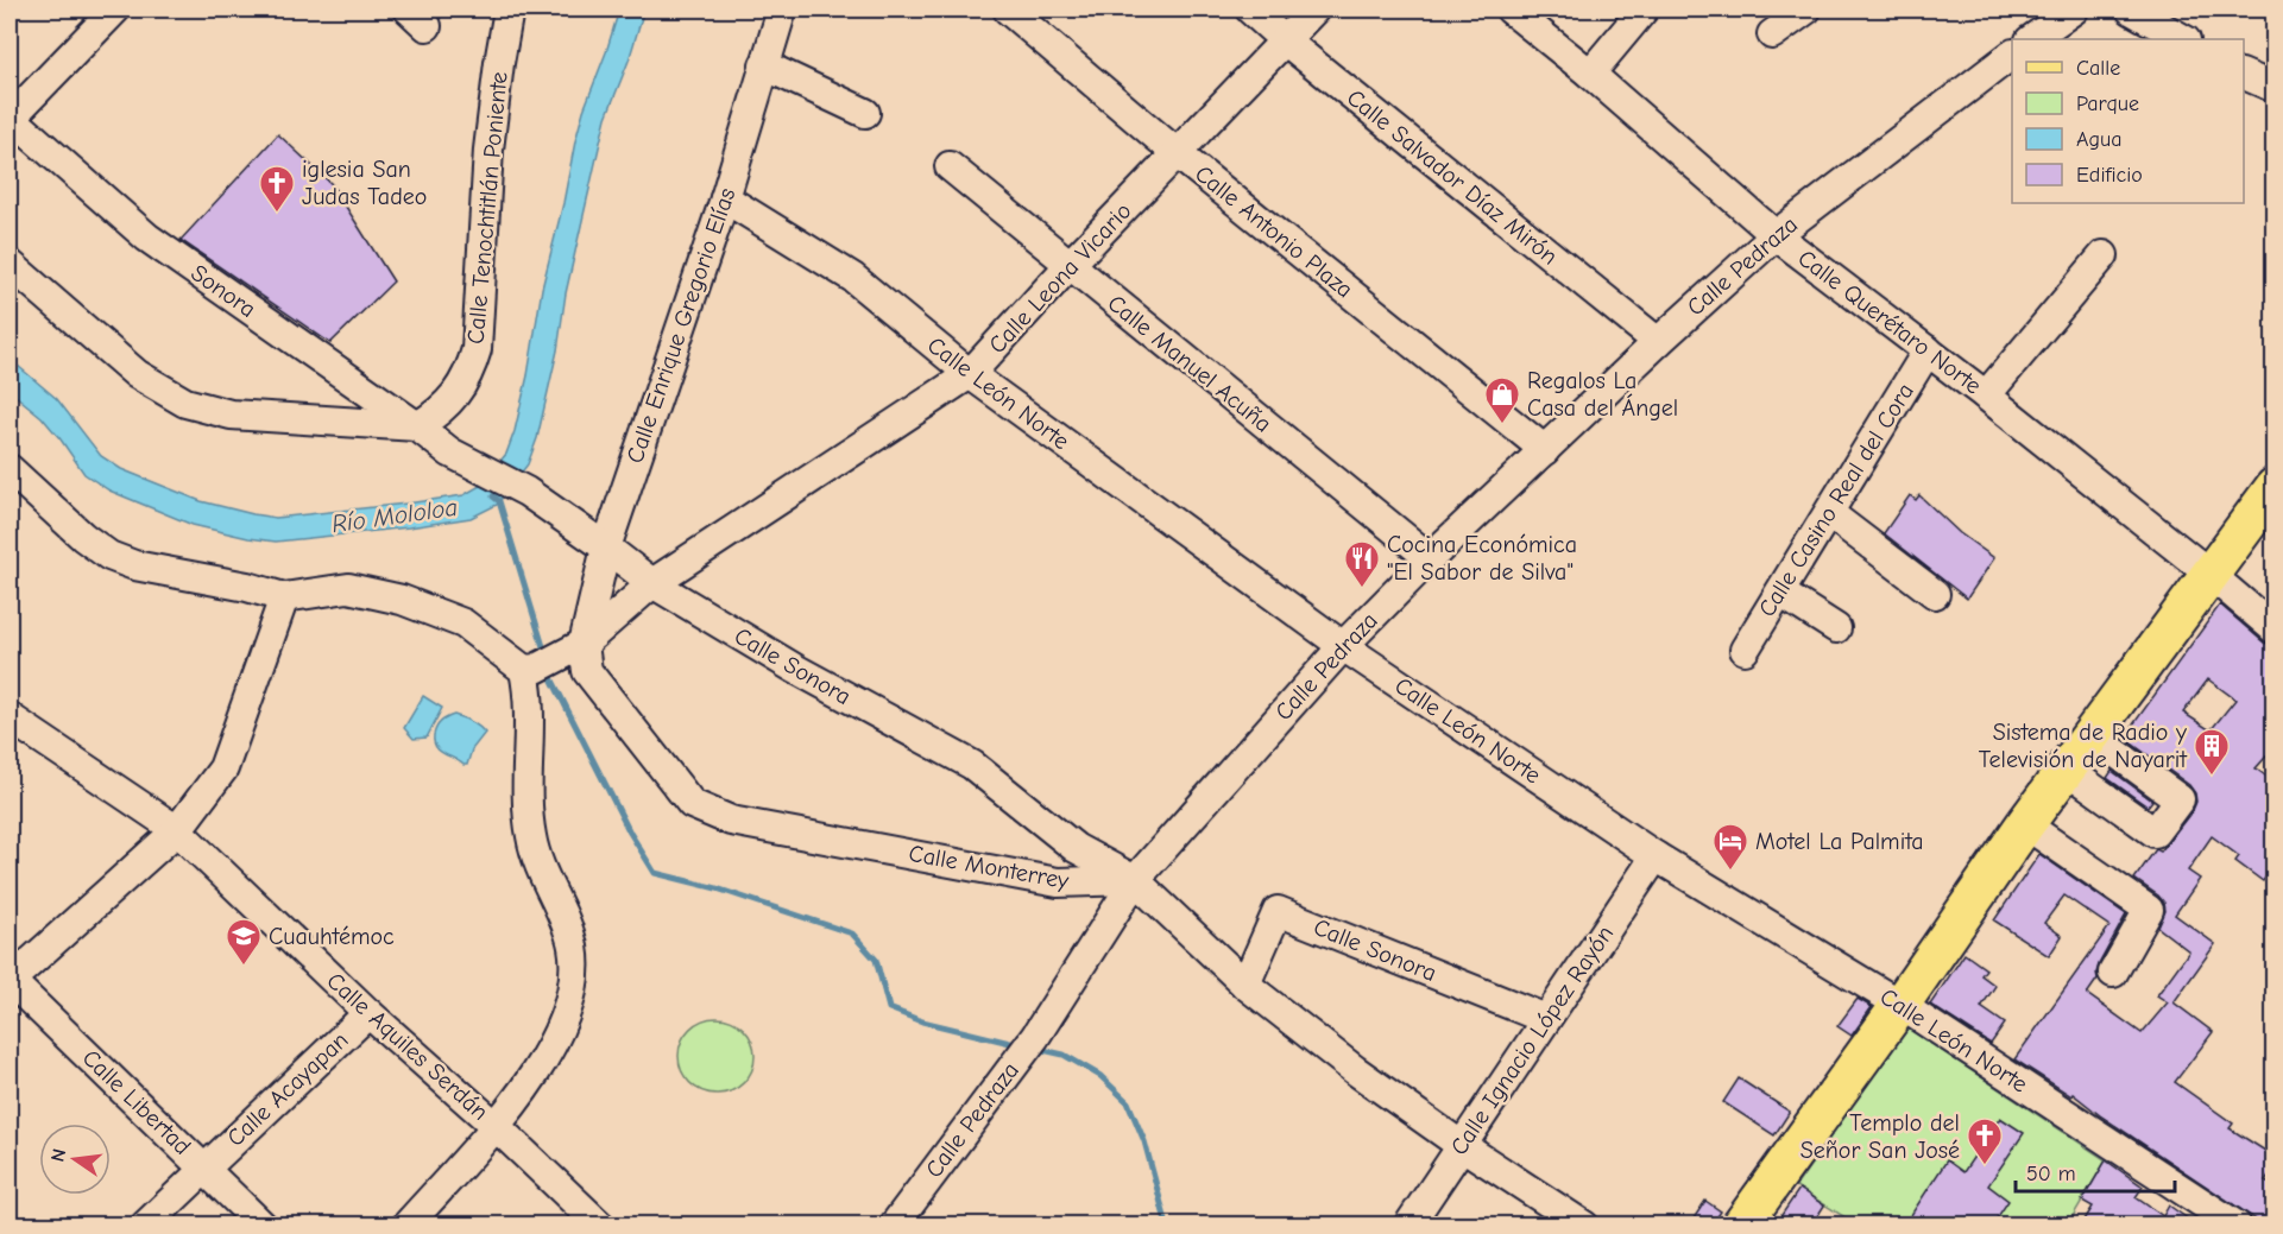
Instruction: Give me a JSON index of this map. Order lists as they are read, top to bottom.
{
  "streets": {
    "street": [
      "Calle Salvador Díaz Mirón",
      "Calle Tenochtitlán Poniente",
      "Calle Antonio Plaza",
      "Calle Pedraza",
      "Calle Leona Vicario",
      "Sonora",
      "Calle Querétaro Norte",
      "Calle Enrique Gregorio Elías",
      "Calle Manuel Acuña",
      "Calle León Norte",
      "Calle Casino Real del Cora",
      "Calle Sonora",
      "Calle Monterrey",
      "Calle Ignacio López Rayón",
      "Calle Aquiles Serdán",
      "Calle Acayapan",
      "Calle Libertad"
    ]
  },
  "crossings": [
    ["Calle Salvador Díaz Mirón", "Calle Pedraza"],
    ["Calle Salvador Díaz Mirón", "Calle Leona Vicario"],
    ["Calle Tenochtitlán Poniente", "Sonora"],
    ["Calle Antonio Plaza", "Calle Pedraza"],
    ["Calle Antonio Plaza", "Calle Leona Vicario"],
    ["Calle Pedraza", "Calle Querétaro Norte"],
    ["Calle Pedraza", "Calle Manuel Acuña"],
    ["Calle Pedraza", "Calle León Norte"],
    ["Calle Pedraza", "Calle Sonora"],
    ["Calle Pedraza", "Calle Monterrey"],
    ["Calle Leona Vicario", "Calle Enrique Gregorio Elías"],
    ["Calle Leona Vicario", "Calle Manuel Acuña"],
    ["Calle Leona Vicario", "Calle León Norte"],
    ["Calle Leona Vicario", "Calle Sonora"],
    ["Calle Leona Vicario", "Calle Monterrey"],
    ["Sonora", "Calle Sonora"],
    ["Calle Querétaro Norte", "Calle Casino Real del Cora"],
    ["Calle Enrique Gregorio Elías", "Calle León Norte"],
    ["Calle Enrique Gregorio Elías", "Calle Sonora"],
    ["Calle Enrique Gregorio Elías", "Calle Monterrey"],
    ["Calle León Norte", "Calle Ignacio López Rayón"],
    ["Calle Sonora", "Calle Monterrey"],
    ["Calle Sonora", "Calle Ignacio López Rayón"],
    ["Calle Aquiles Serdán", "Calle Acayapan"],
    ["Calle Acayapan", "Calle Libertad"]
  ],
  "water": ["Río Mololoa"],
  "places": {
    "church": ["iglesia San Judas Tadeo", "Templo del Señor San José"],
    "shop": ["Regalos La Casa del Ángel"],
    "restaurant": ["Cocina Económica \"El Sabor de Silva\""],
    "building": ["Sistema de Radio y Televisión de Nayarit"],
    "hotel": ["Motel La Palmita"],
    "school or university": ["Cuauhtémoc"]
  },
  "legend": [
    "Calle",
    "Parque",
    "Agua",
    "Edificio"
  ],
  "scale_bar": "50 m",
  "north": "left"
}
